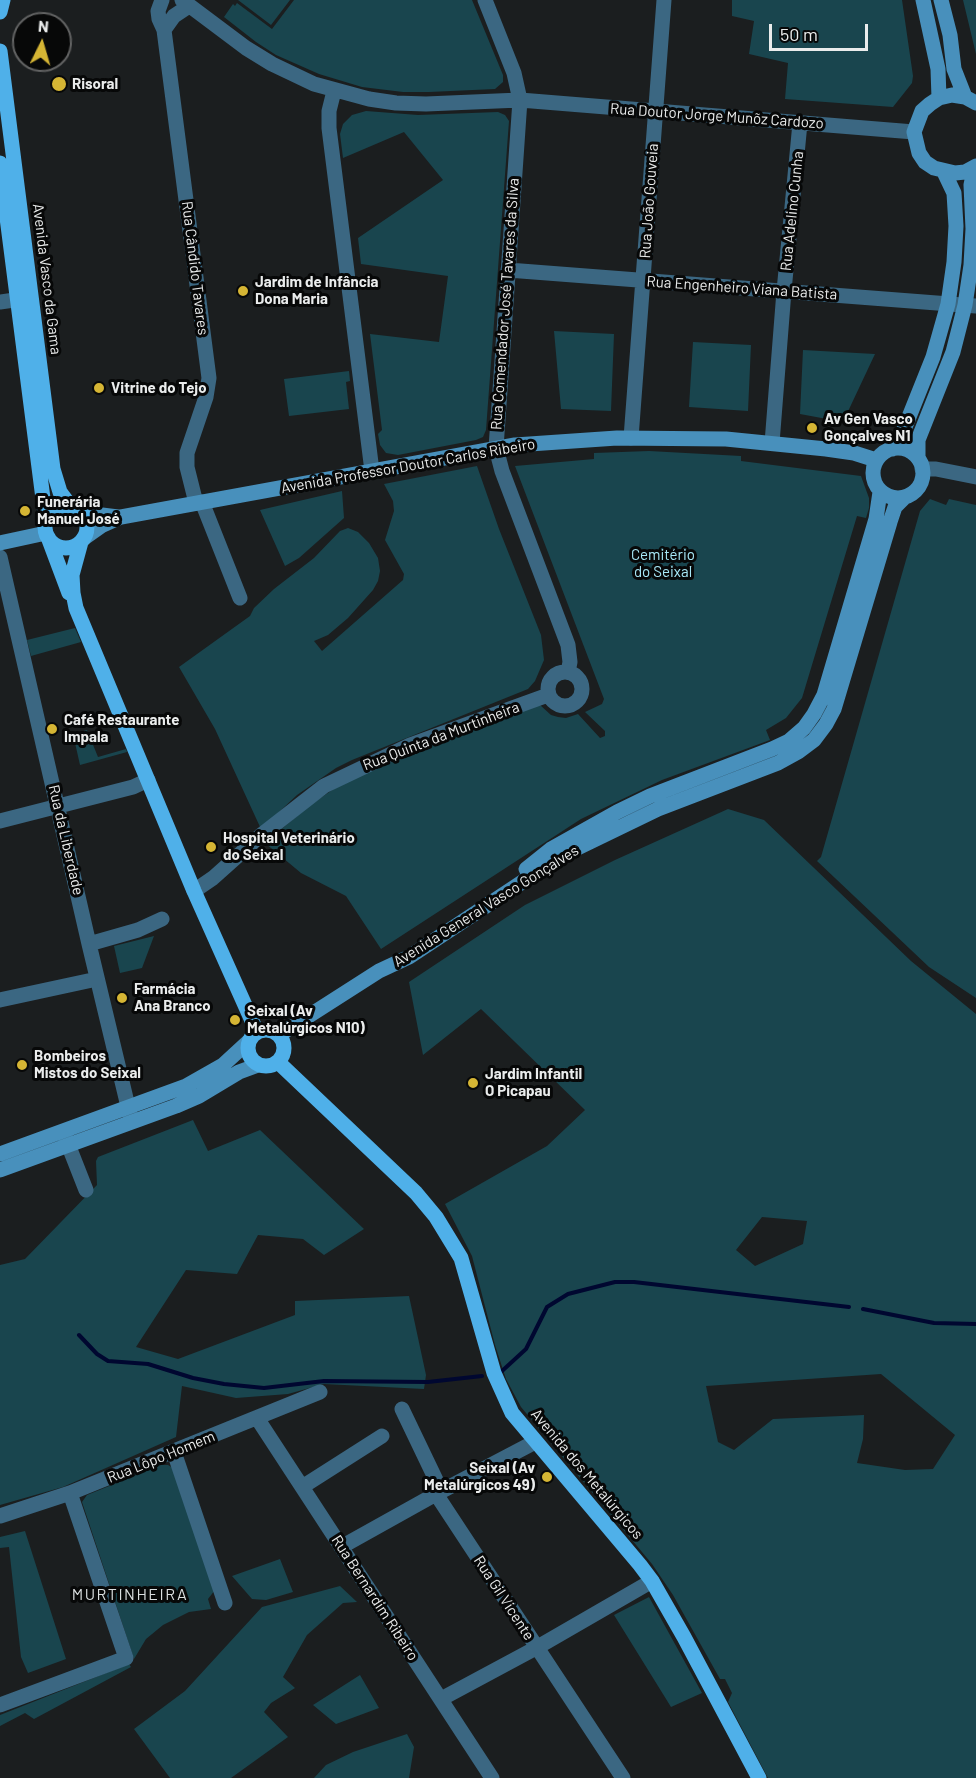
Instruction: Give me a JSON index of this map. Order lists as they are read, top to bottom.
{
  "streets": {
    "main road": [
      "Avenida Vasco da Gama",
      "Avenida Professor Doutor Carlos Ribeiro",
      "Avenida General Vasco Gonçalves",
      "Avenida dos Metalúrgicos"
    ],
    "street": [
      "Rua Doutor Jorge Munõz Cardozo",
      "Rua João Gouveia",
      "Rua Adelino Cunha",
      "Rua Cândido Tavares",
      "Rua Engenheiro Viana Batista",
      "Rua Comendador José Tavares da Silva",
      "Rua Quinta da Murtinheira",
      "Rua da Liberdade",
      "Rua Lôpo Homem",
      "Rua Bernardim Ribeiro",
      "Rua Gil Vicente"
    ]
  },
  "crossings": [
    ["Rua Doutor Jorge Munõz Cardozo", "Rua João Gouveia"],
    ["Rua Doutor Jorge Munõz Cardozo", "Rua Adelino Cunha"],
    ["Rua Doutor Jorge Munõz Cardozo", "Rua Comendador José Tavares da Silva"],
    ["Rua João Gouveia", "Rua Engenheiro Viana Batista"],
    ["Rua João Gouveia", "Avenida Professor Doutor Carlos Ribeiro"],
    ["Rua Adelino Cunha", "Rua Engenheiro Viana Batista"],
    ["Rua Adelino Cunha", "Avenida Professor Doutor Carlos Ribeiro"],
    ["Rua Cândido Tavares", "Avenida Professor Doutor Carlos Ribeiro"],
    ["Avenida Vasco da Gama", "Rua Quinta da Murtinheira"],
    ["Rua Engenheiro Viana Batista", "Rua Comendador José Tavares da Silva"],
    ["Rua Comendador José Tavares da Silva", "Avenida Professor Doutor Carlos Ribeiro"],
    ["Rua Comendador José Tavares da Silva", "Rua Quinta da Murtinheira"],
    ["Avenida Professor Doutor Carlos Ribeiro", "Avenida General Vasco Gonçalves"],
    ["Avenida General Vasco Gonçalves", "Avenida dos Metalúrgicos"],
    ["Rua Lôpo Homem", "Rua Bernardim Ribeiro"]
  ],
  "districts": ["MURTINHEIRA"],
  "parks": ["Cemitério do Seixal"],
  "places": [
    "Risoral",
    "Jardim de Infância Dona Maria",
    "Vitrine do Tejo",
    "Av Gen Vasco Gonçalves N1",
    "Funerária Manuel José",
    "Café Restaurante Impala",
    "Hospital Veterinário do Seixal",
    "Farmácia Ana Branco",
    "Seixal (Av Metalúrgicos N10)",
    "Bombeiros Mistos do Seixal",
    "Jardim Infantil O Picapau",
    "Seixal (Av Metalúrgicos 49)"
  ],
  "scale_bar": "50 m",
  "north": "top"
}
